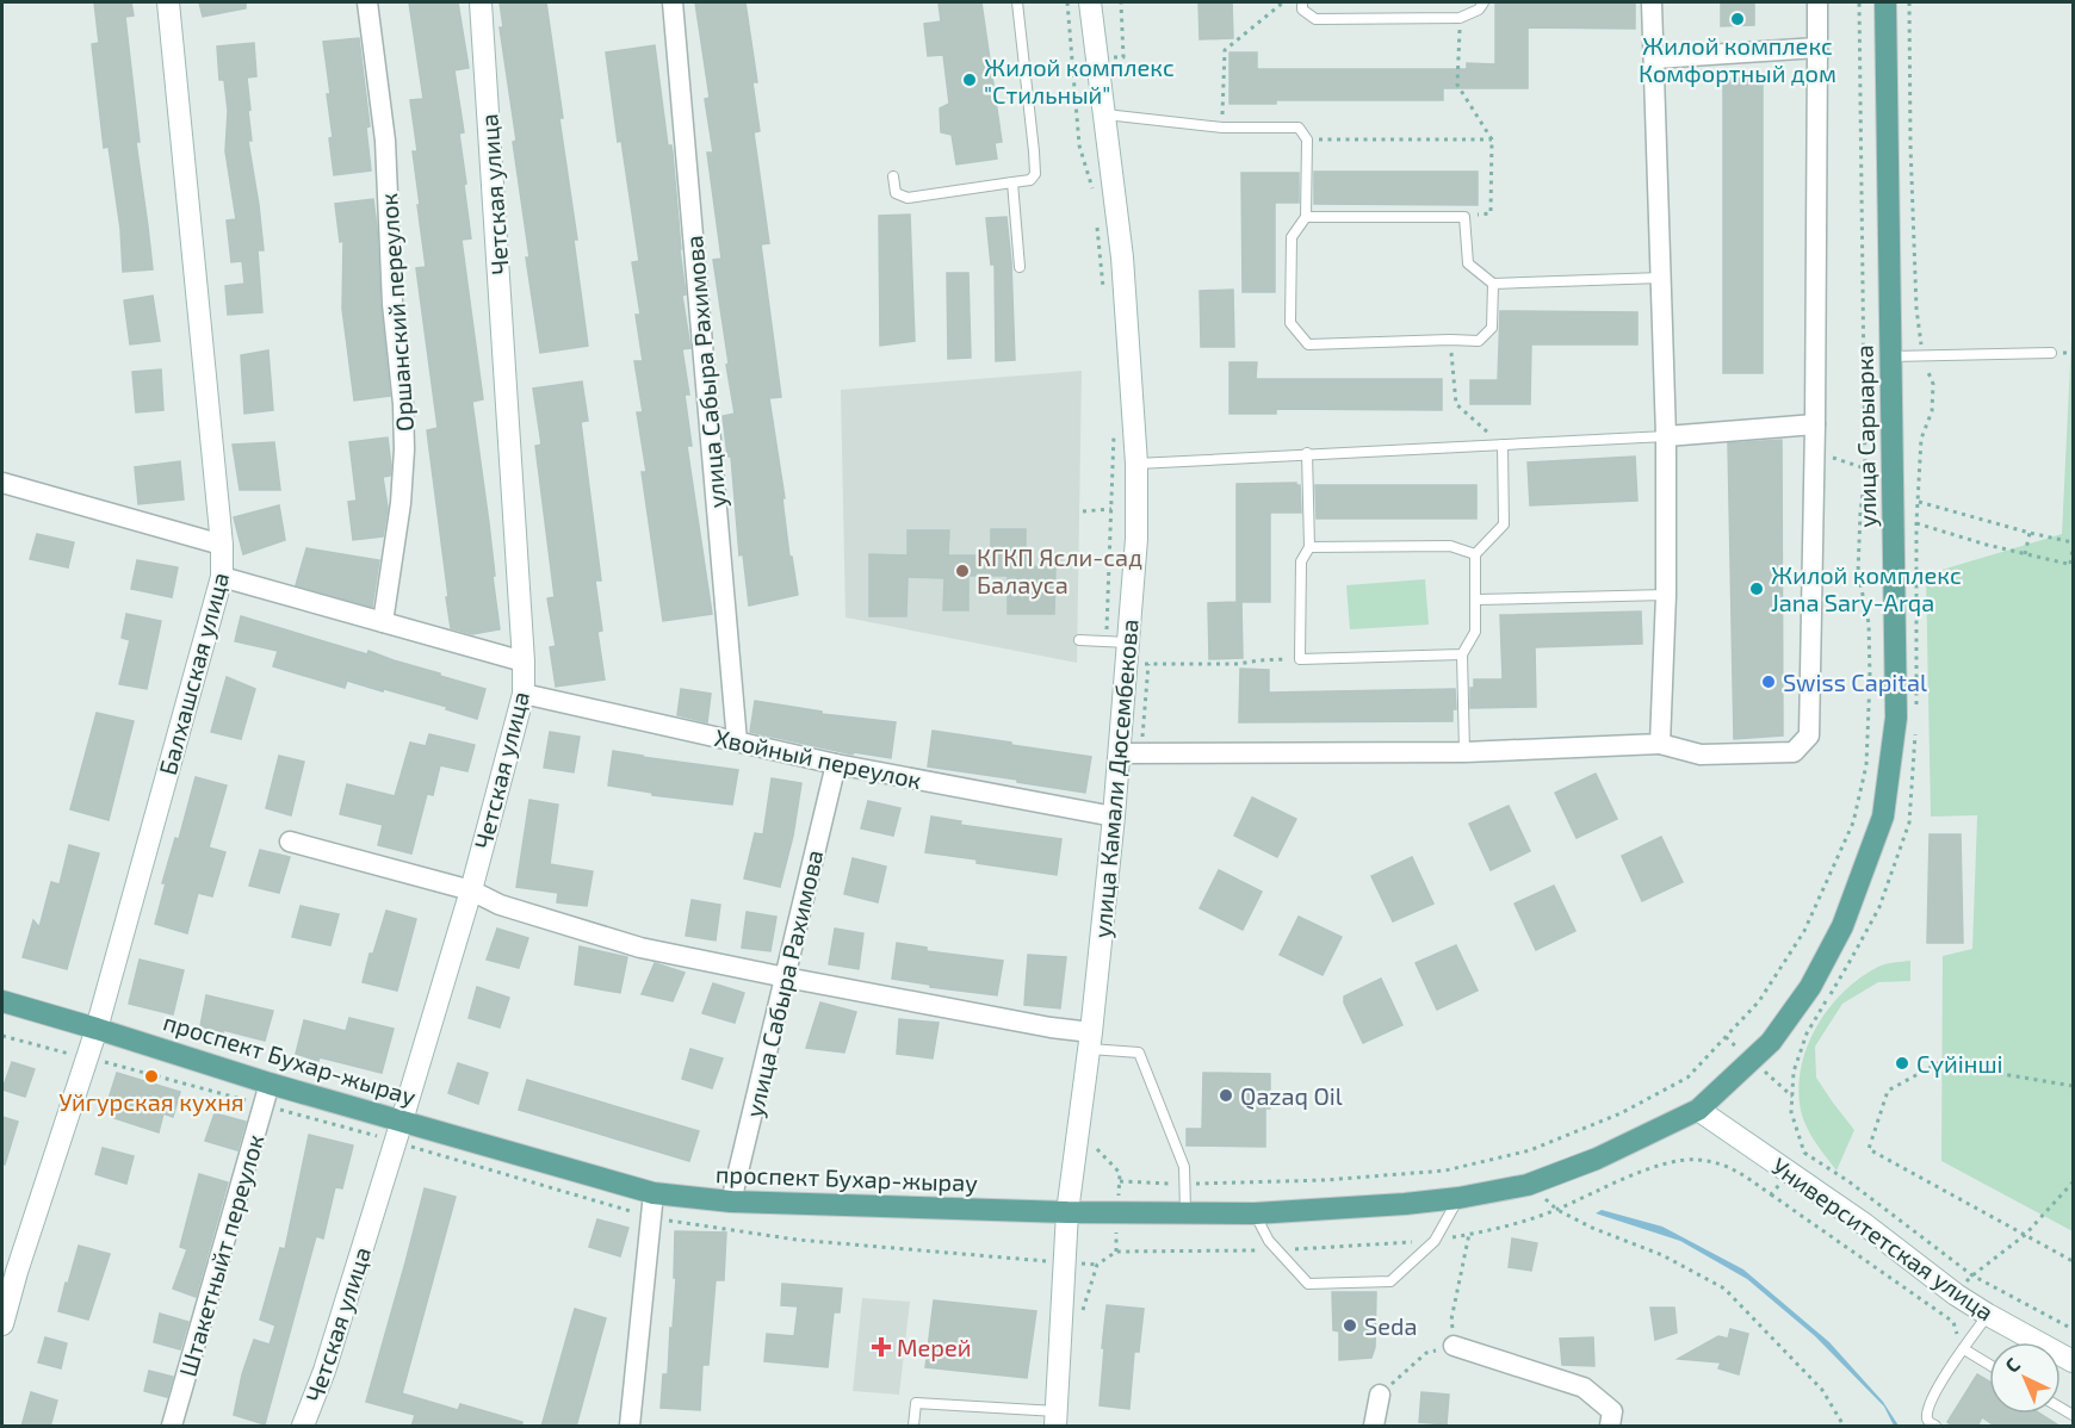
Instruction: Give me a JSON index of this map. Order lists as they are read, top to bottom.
{
  "streets": {
    "main road": ["улица Сарыарка", "проспект Бухар-жырау"],
    "street": [
      "Четская улица",
      "Оршанский переулок",
      "улица Сабыра Рахимова",
      "Балхашская улица",
      "Хвойный переулок",
      "улица Камали Дюсембекова",
      "Университетская улица",
      "Штакетныйт переулок"
    ]
  },
  "crossings": [
    ["Четская улица", "Хвойный переулок"],
    ["Четская улица", "проспект Бухар-жырау"],
    ["улица Сабыра Рахимова", "Хвойный переулок"],
    ["улица Сабыра Рахимова", "проспект Бухар-жырау"],
    ["улица Сарыарка", "проспект Бухар-жырау"],
    ["улица Сарыарка", "Университетская улица"],
    ["Балхашская улица", "проспект Бухар-жырау"],
    ["Хвойный переулок", "улица Камали Дюсембекова"],
    ["улица Камали Дюсембекова", "проспект Бухар-жырау"],
    ["проспект Бухар-жырау", "Университетская улица"],
    ["проспект Бухар-жырау", "Штакетныйт переулок"]
  ],
  "places": {
    "other": [
      "Жилой комплекс Комфортный дом",
      "Жилой комплекс \"Стильный\"",
      "КГКП Ясли-сад Балауса",
      "Жилой комплекс Jana Sary-Arqa",
      "Swiss Capital",
      "Сүйінші",
      "Уйгурская кухня",
      "Qazaq Oil",
      "Seda"
    ],
    "health": ["Мерей"]
  },
  "north": "top left"
}
